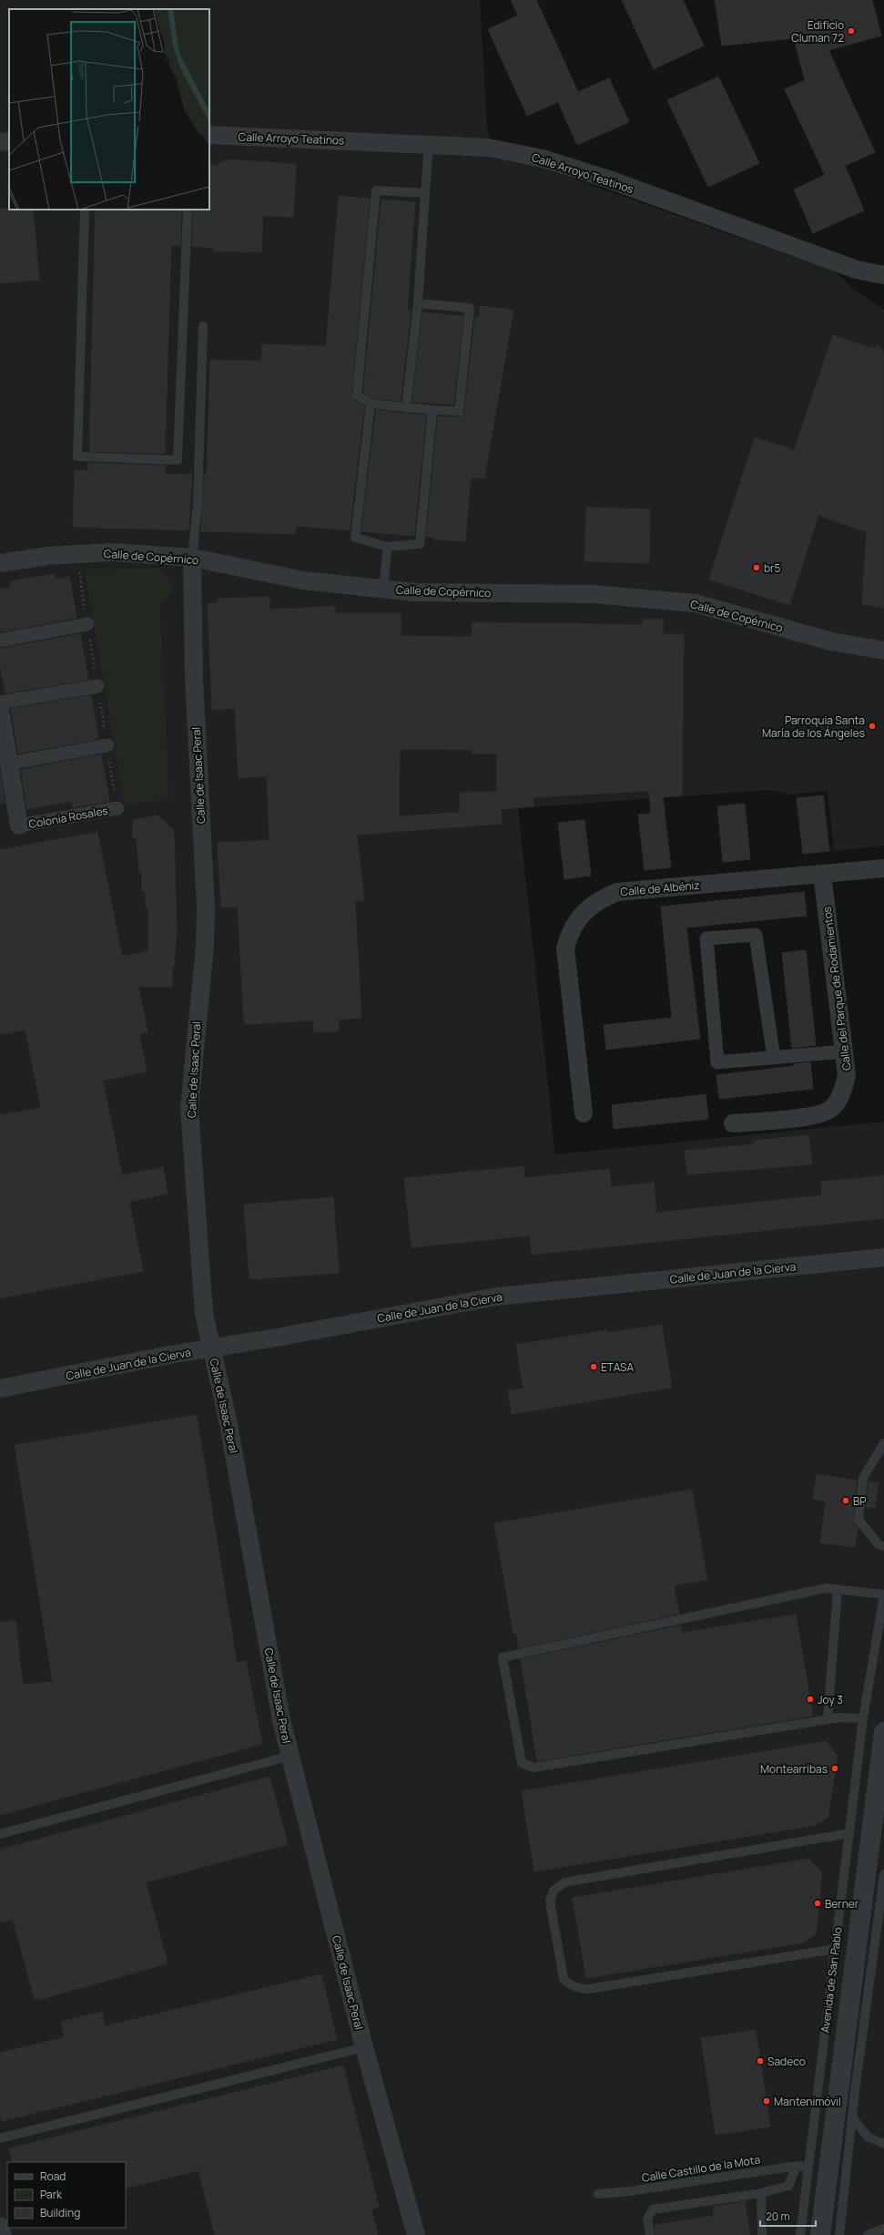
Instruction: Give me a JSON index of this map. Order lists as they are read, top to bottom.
{
  "streets": {
    "street": [
      "Calle Arroyo Teatinos",
      "Calle de Copérnico",
      "Calle de Isaac Peral",
      "Colonia Rosales",
      "Calle de Albéniz",
      "Calle del Parque de Rodamientos",
      "Calle de Juan de la Cierva",
      "Avenida de San Pablo"
    ],
    "lane": ["Calle Castillo de la Mota"]
  },
  "crossings": [
    ["Calle de Copérnico", "Calle de Isaac Peral"],
    ["Calle de Isaac Peral", "Calle de Juan de la Cierva"],
    ["Calle de Albéniz", "Calle del Parque de Rodamientos"],
    ["Avenida de San Pablo", "Calle Castillo de la Mota"]
  ],
  "places": [
    "Edificio Cluman 72",
    "br5",
    "Parroquia Santa María de los Ángeles",
    "ETASA",
    "BP",
    "Joy 3",
    "Montearribas",
    "Berner",
    "Sadeco",
    "Mantenimóvil"
  ],
  "legend": ["Road", "Park", "Building"],
  "scale_bar": "20 m"
}
